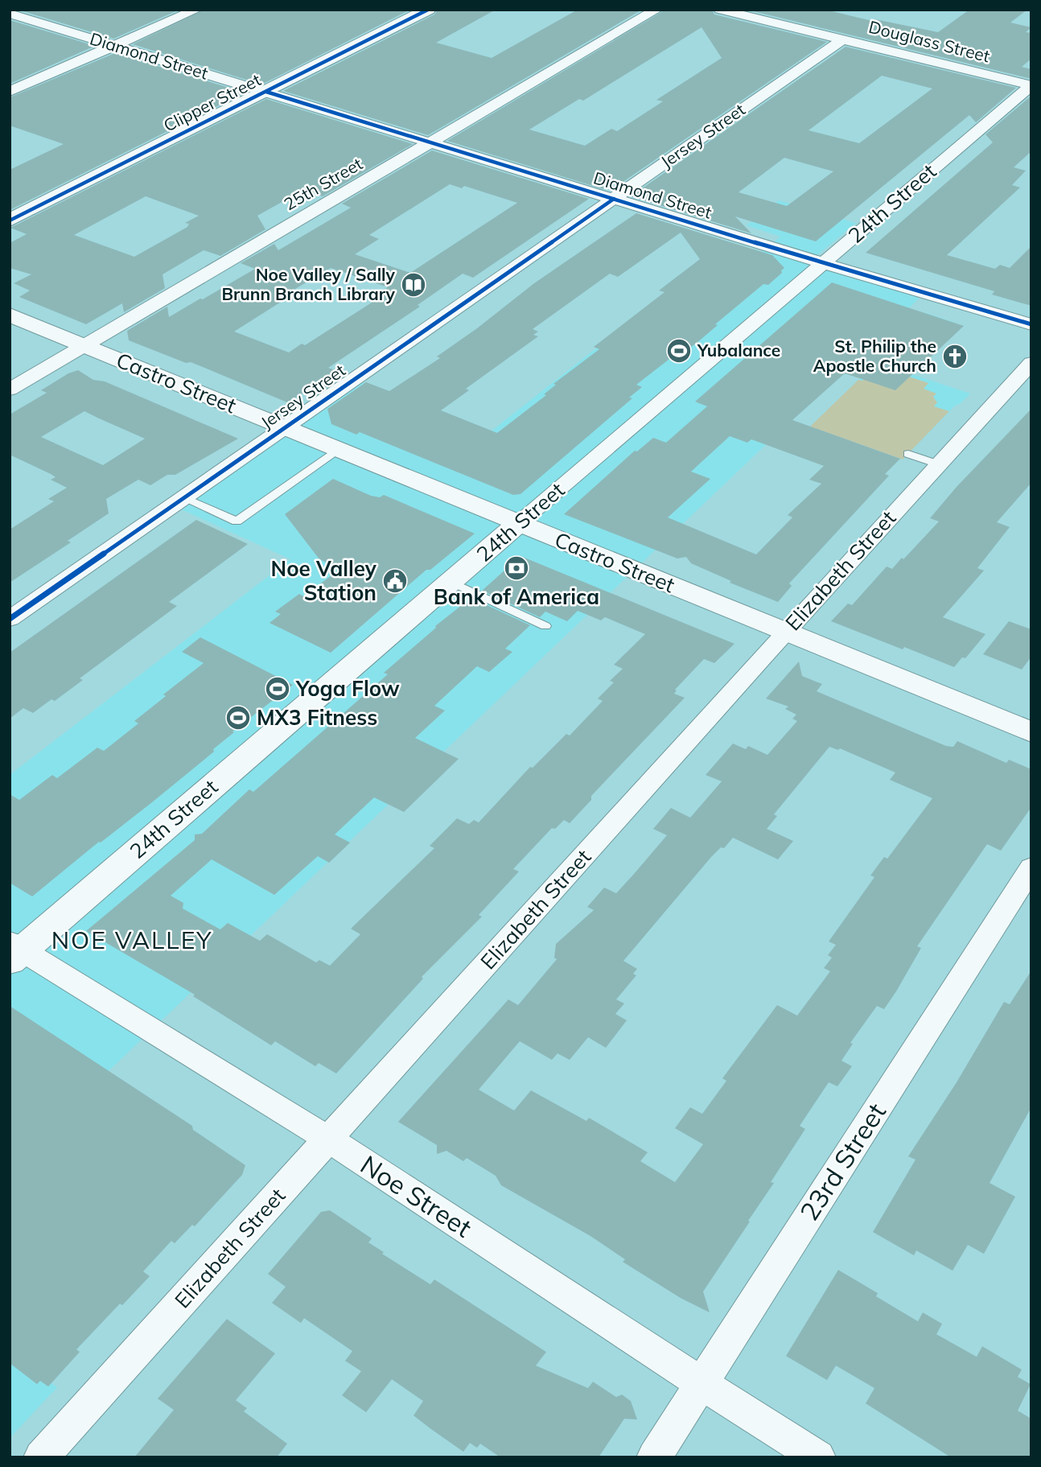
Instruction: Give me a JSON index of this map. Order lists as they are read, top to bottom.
{
  "streets": {
    "street": [
      "Douglass Street",
      "Diamond Street",
      "Clipper Street",
      "Jersey Street",
      "25th Street",
      "24th Street",
      "Castro Street",
      "Elizabeth Street",
      "23rd Street",
      "Noe Street"
    ]
  },
  "crossings": [
    ["Douglass Street", "Jersey Street"],
    ["Douglass Street", "24th Street"],
    ["Diamond Street", "Clipper Street"],
    ["Diamond Street", "Jersey Street"],
    ["Diamond Street", "25th Street"],
    ["Diamond Street", "24th Street"],
    ["Jersey Street", "Castro Street"],
    ["25th Street", "Castro Street"],
    ["24th Street", "Castro Street"],
    ["24th Street", "Noe Street"],
    ["Castro Street", "Elizabeth Street"],
    ["Elizabeth Street", "Noe Street"],
    ["23rd Street", "Noe Street"]
  ],
  "districts": ["NOE VALLEY"],
  "places": {
    "library": ["Noe Valley / Sally Brunn Branch Library"],
    "sports": ["Yubalance", "Yoga Flow", "MX3 Fitness"],
    "church": ["St. Philip the Apostle Church"],
    "bank": ["Bank of America"],
    "public building": ["Noe Valley Station"]
  }
}
